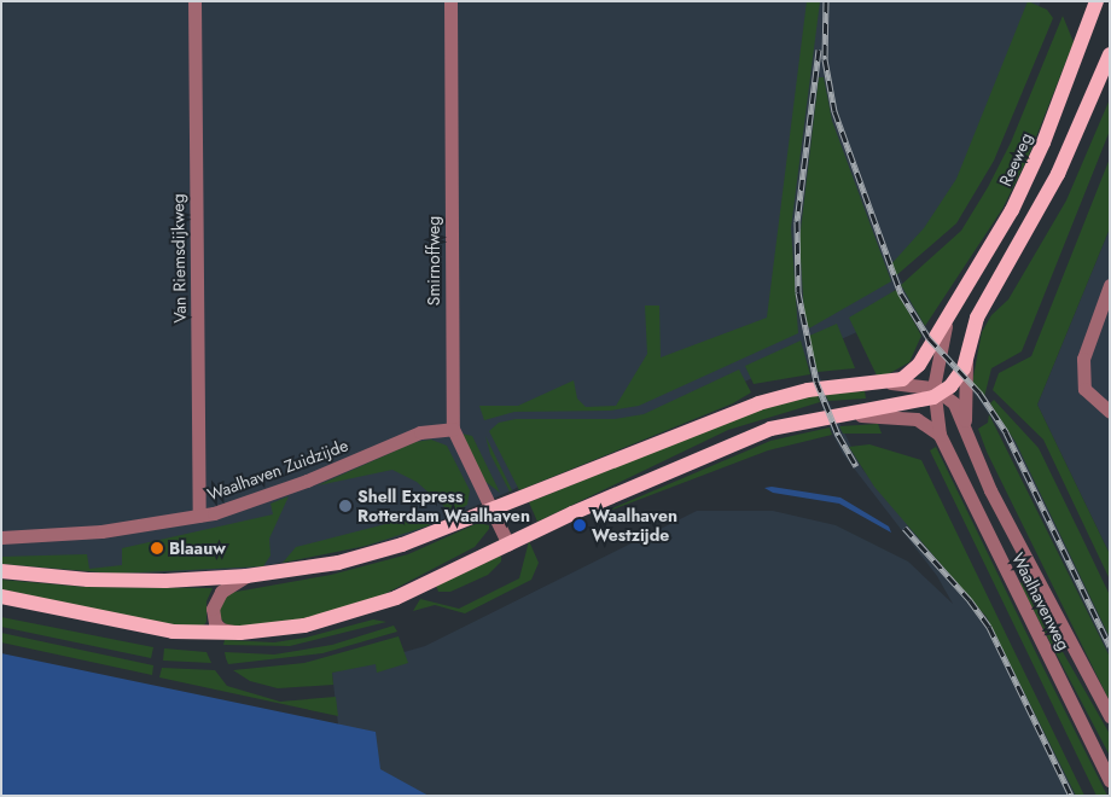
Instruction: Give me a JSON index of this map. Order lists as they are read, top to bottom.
{
  "streets": {
    "main road": ["Reeweg"],
    "street": [
      "Van Riemsdijkweg",
      "Smirnoffweg",
      "Waalhaven Zuidzijde",
      "Waalhavenweg"
    ]
  },
  "crossings": [
    ["Reeweg", "Waalhavenweg"],
    ["Van Riemsdijkweg", "Waalhaven Zuidzijde"],
    ["Smirnoffweg", "Waalhaven Zuidzijde"]
  ],
  "places": ["Shell Express Rotterdam Waalhaven", "Waalhaven Westzijde", "Blaauw"]
}
